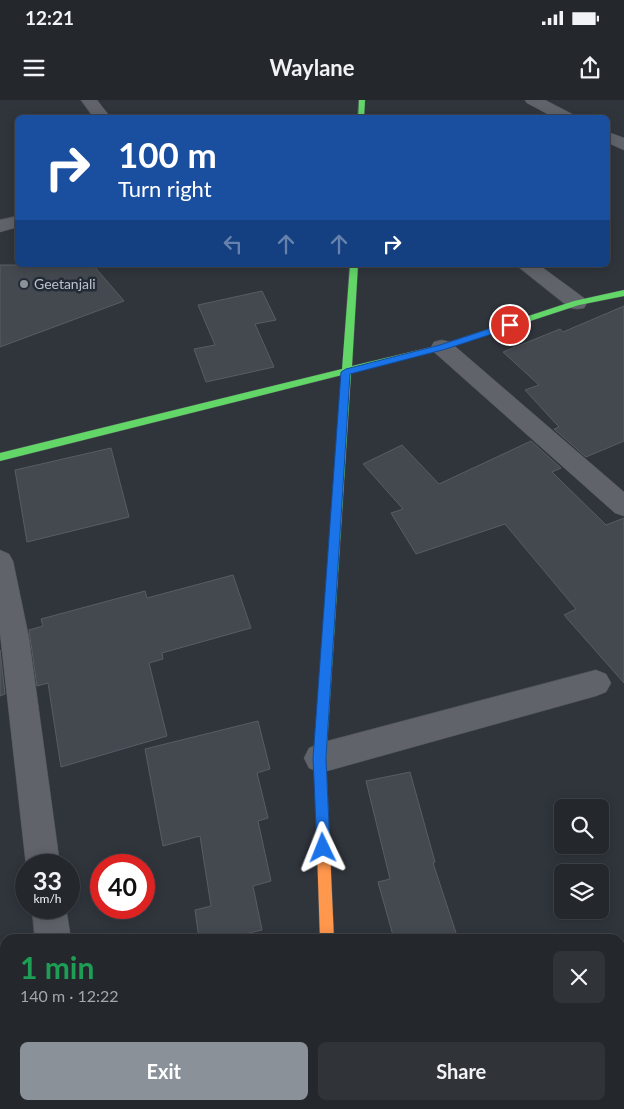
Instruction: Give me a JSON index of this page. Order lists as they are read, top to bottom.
{
  "places": ["Geetanjali"],
  "page": {
    "status": "12:21",
    "header": "Waylane",
    "turn": ["100 m", "Turn right"],
    "speed": "33 km/h",
    "limit": "40",
    "heading": ["1 min", "140 m · 12:22"],
    "buttons": ["Exit", "Share"]
  }
}
